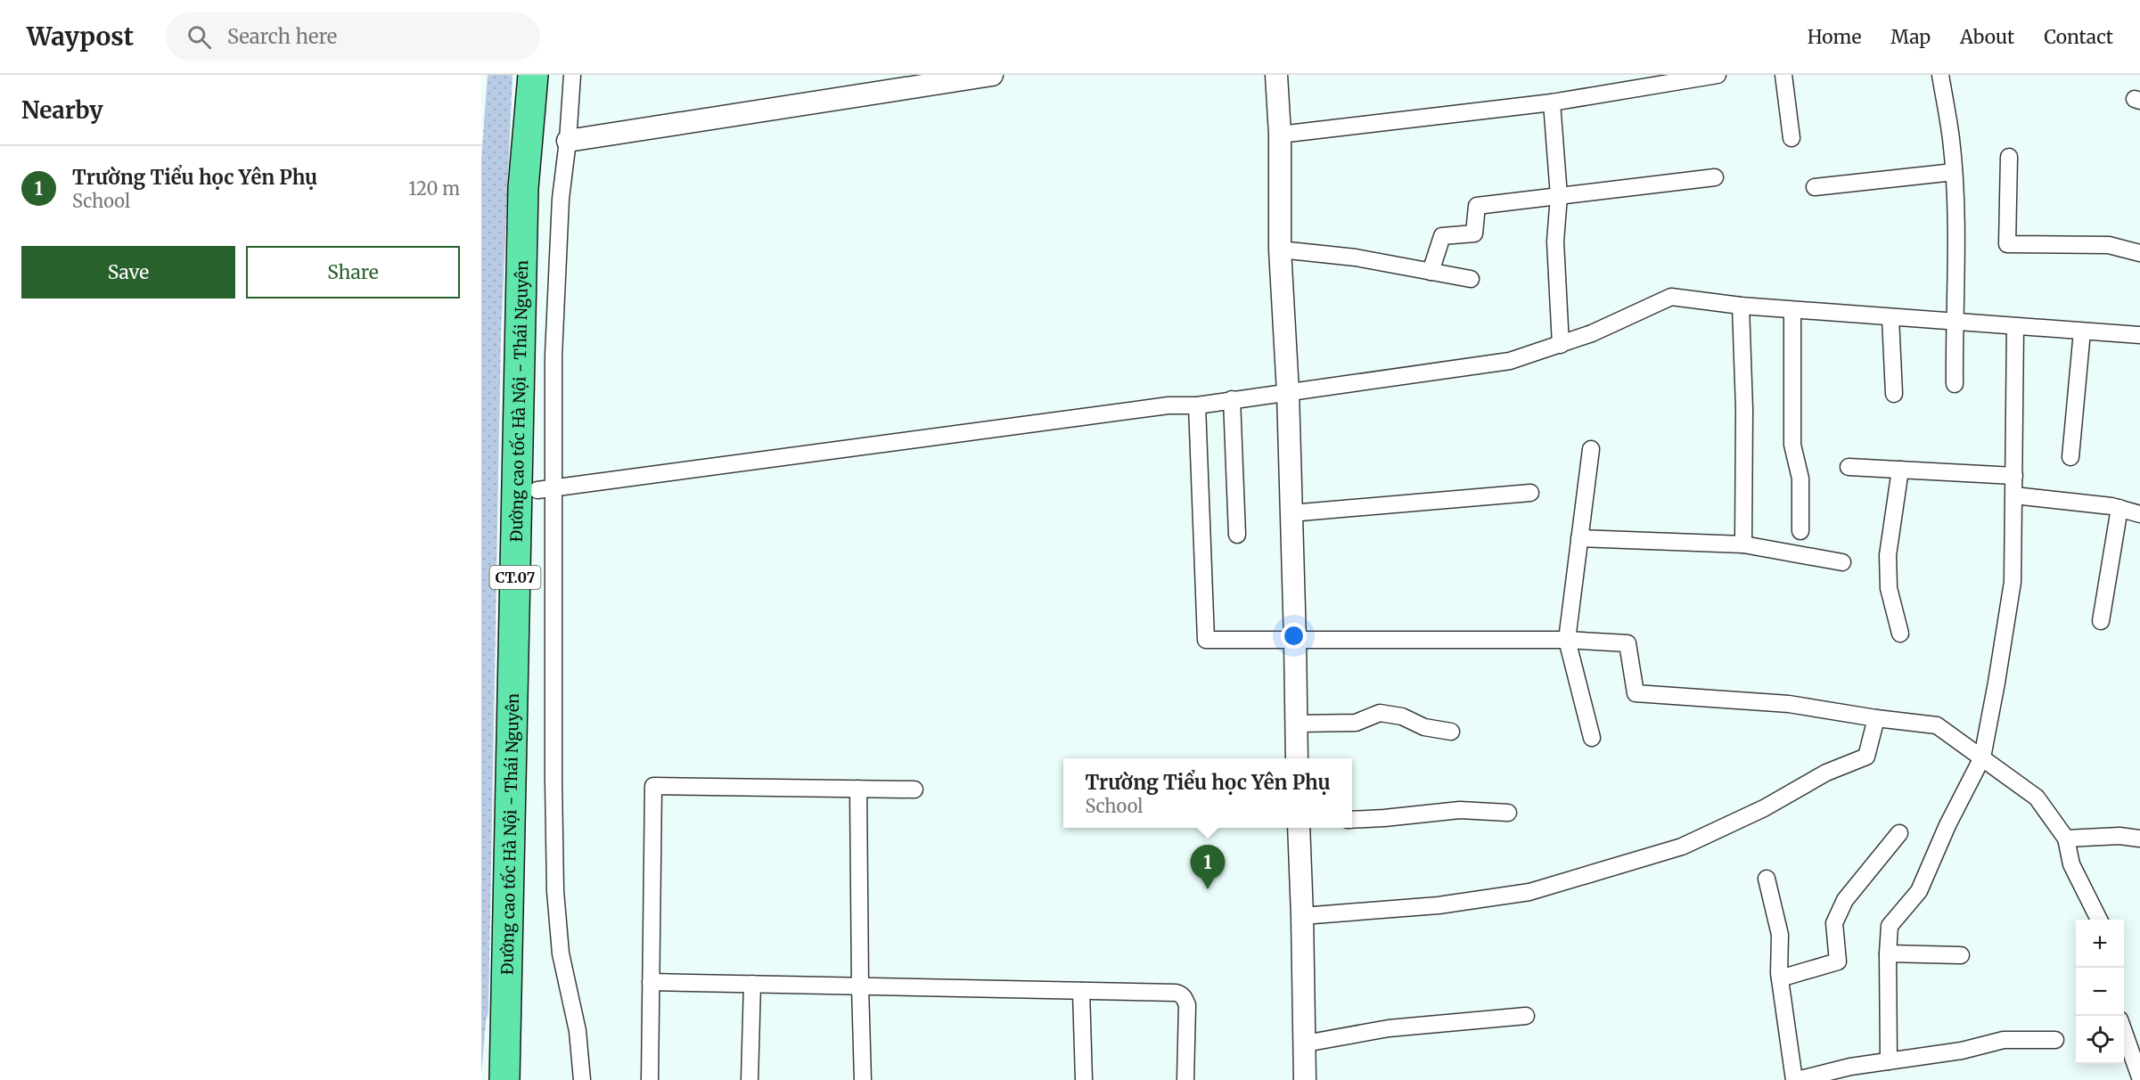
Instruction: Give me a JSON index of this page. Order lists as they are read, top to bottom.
{
  "streets": {
    "highway": ["Đường cao tốc Hà Nội - Thái Nguyên", "CT.07"]
  },
  "page": {
    "header": "Waypost",
    "search": "Search here",
    "nav": [
      "Home",
      "Map",
      "About",
      "Contact"
    ],
    "heading": "Nearby",
    "list": [
      {
        "mark": "1",
        "name": "Trường Tiểu học Yên Phụ",
        "note": "School",
        "value": "120 m"
      }
    ],
    "buttons": ["Save", "Share"],
    "popup": ["Trường Tiểu học Yên Phụ", "School"],
    "pins": "1",
    "map_buttons": ["+", "−"]
  }
}
